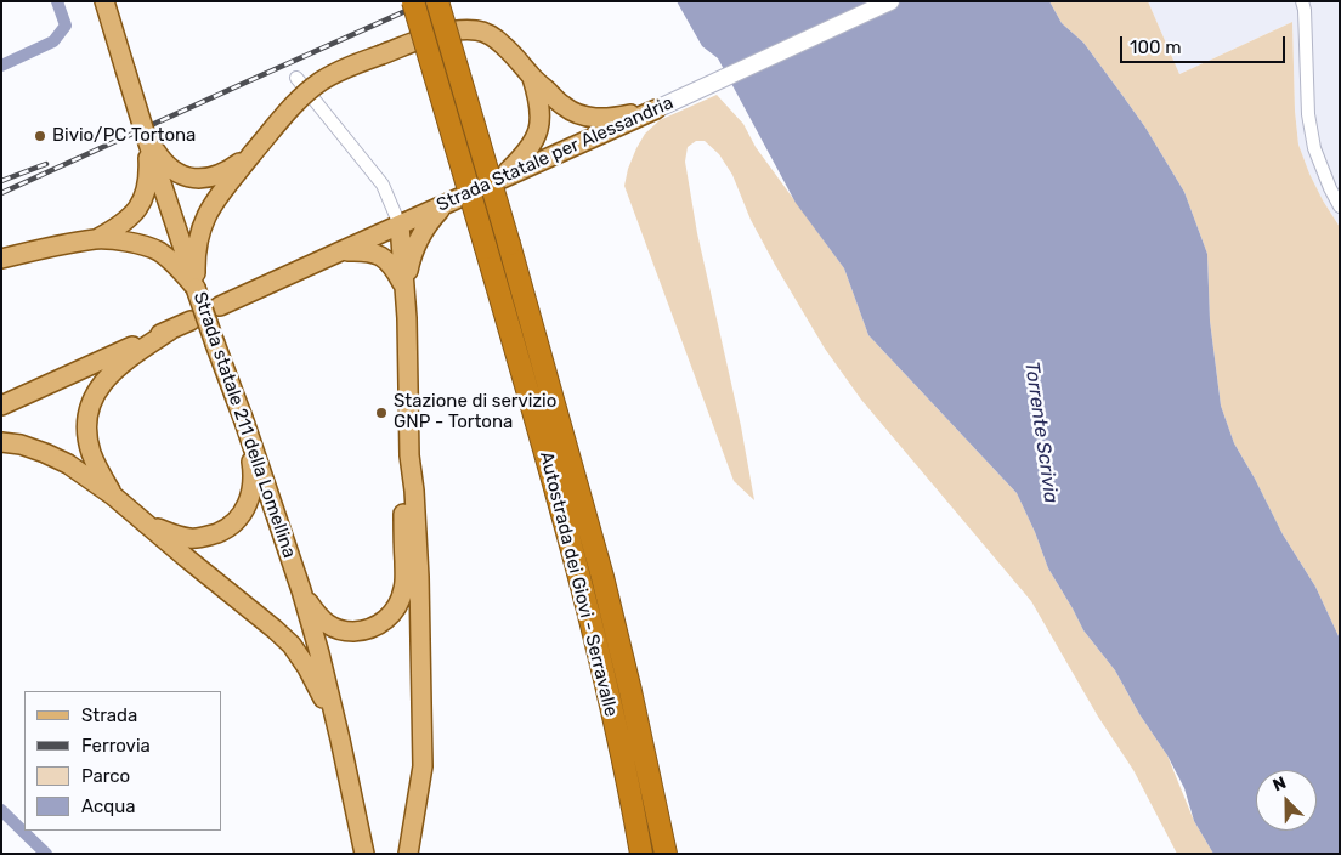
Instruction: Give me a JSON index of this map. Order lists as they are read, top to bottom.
{
  "streets": {
    "highway": ["Autostrada dei Giovi - Serravalle"],
    "main road": ["Strada Statale per Alessandria", "Strada statale 211 della Lomellina"]
  },
  "water": ["Torrente Scrivia"],
  "places": ["Bivio/PC Tortona", "Stazione di servizio GNP - Tortona"],
  "legend": [
    "Strada",
    "Ferrovia",
    "Parco",
    "Acqua"
  ],
  "scale_bar": "100 m",
  "north": "top left"
}
